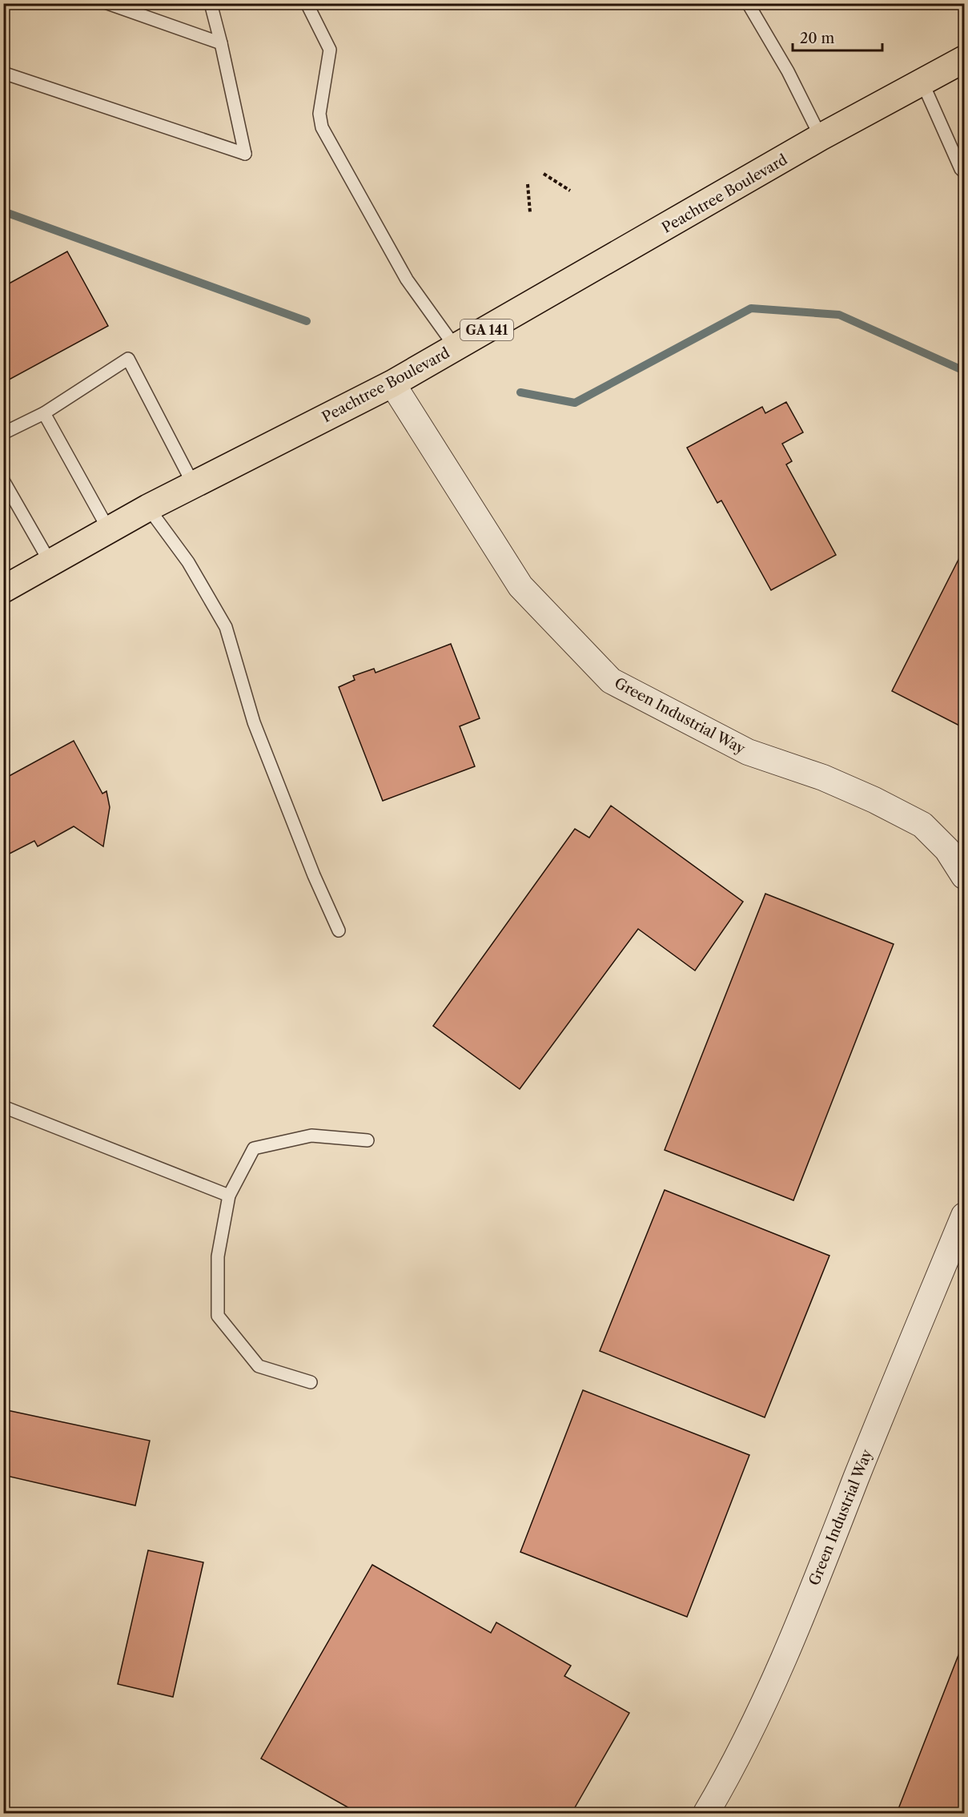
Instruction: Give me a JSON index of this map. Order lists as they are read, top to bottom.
{
  "streets": {
    "highway": ["Peachtree Boulevard", "GA 141"],
    "street": ["Green Industrial Way"]
  },
  "crossings": [
    ["Peachtree Boulevard", "Green Industrial Way"]
  ],
  "scale_bar": "20 m"
}
